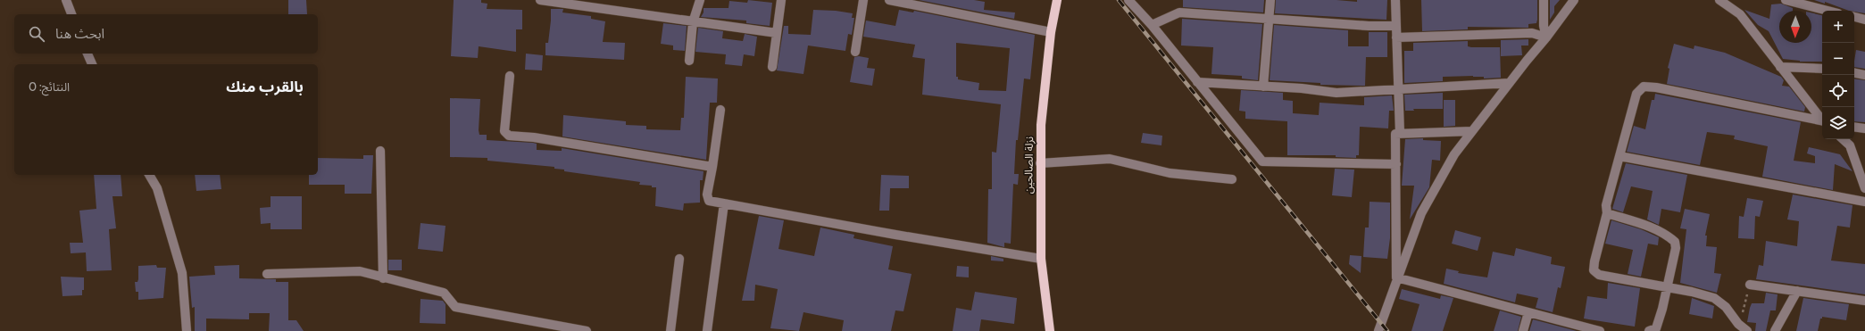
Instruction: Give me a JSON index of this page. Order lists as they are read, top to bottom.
{
  "streets": {
    "main road": ["نزلة الصالحين"]
  },
  "north": "bottom",
  "page": {
    "map_buttons": ["+", "−"],
    "search": "ابحث هنا",
    "heading": ["بالقرب منك", "النتائج: 0"]
  }
}
